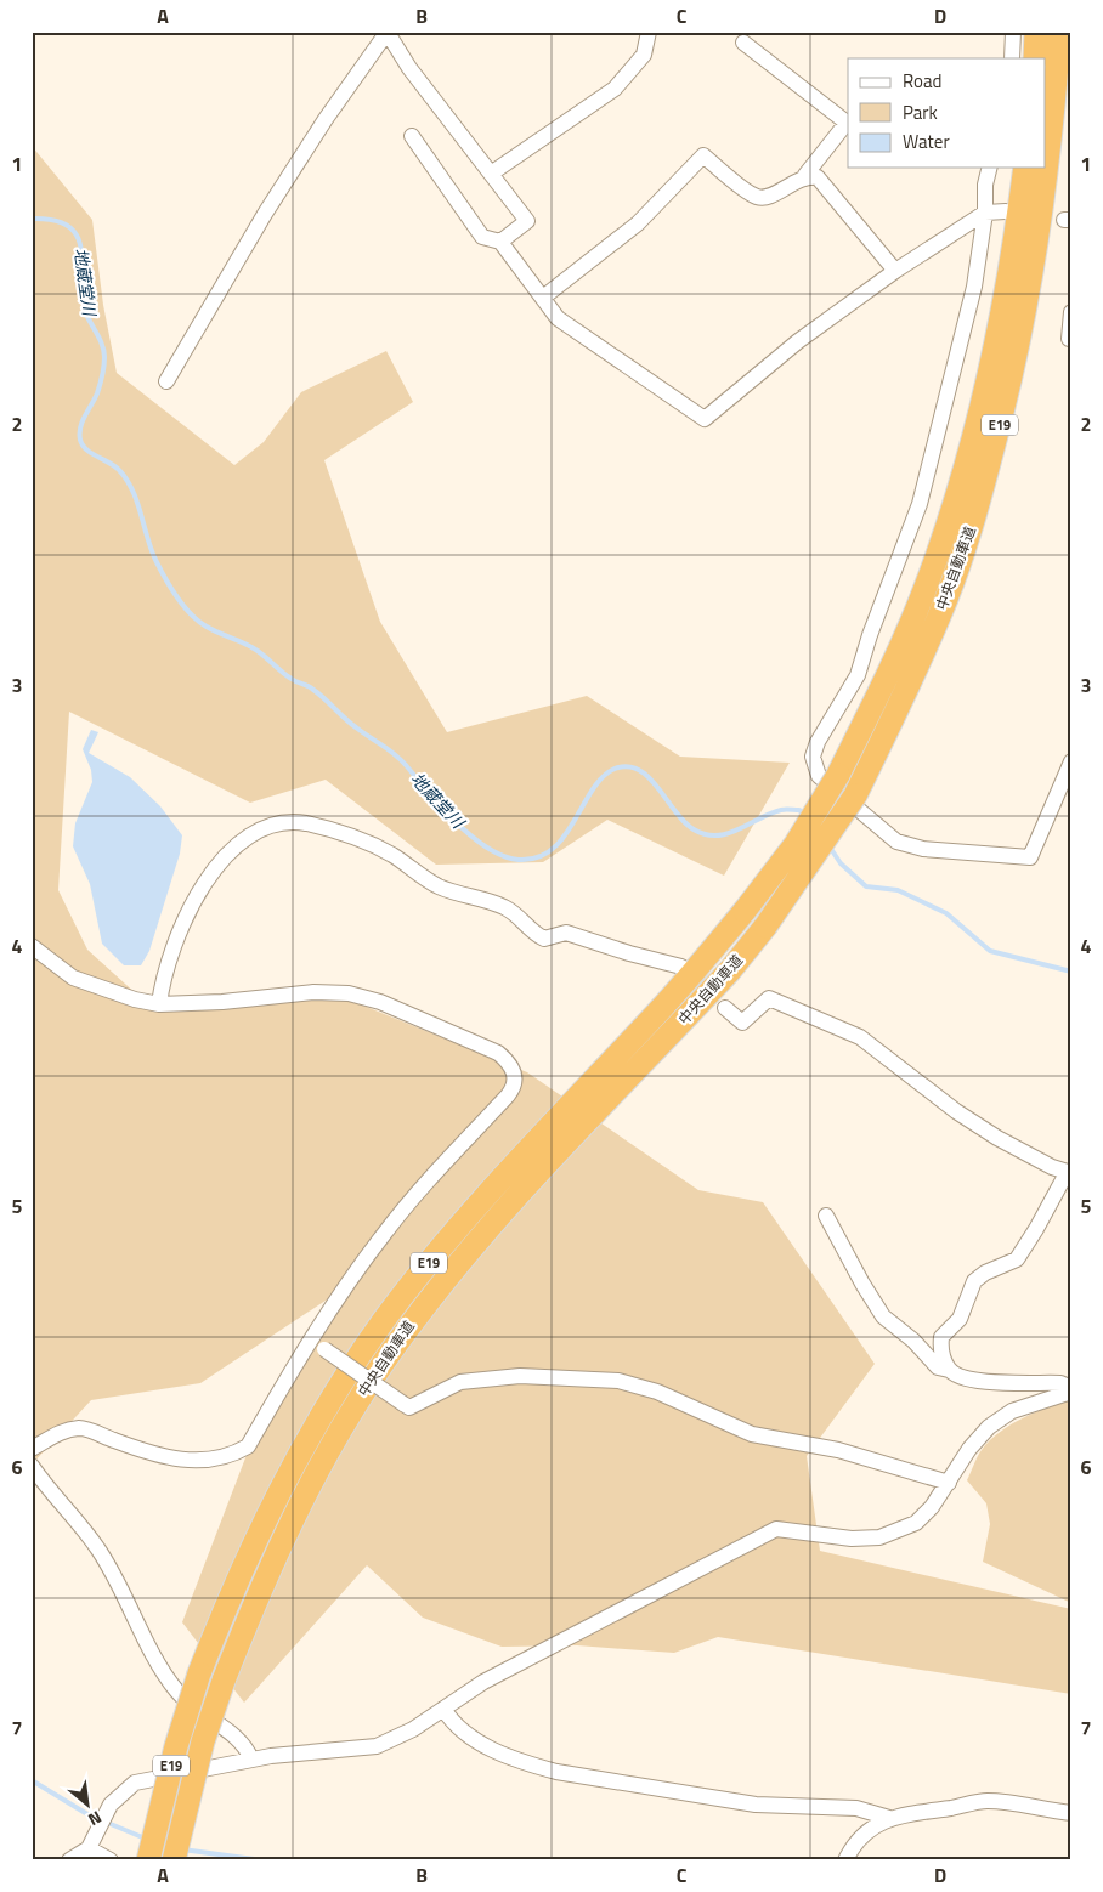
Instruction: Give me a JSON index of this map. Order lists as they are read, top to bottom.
{
  "streets": {
    "highway": ["E19", "中央自動車道"]
  },
  "water": ["地蔵堂川"],
  "legend": ["Road", "Park", "Water"],
  "north": "bottom right",
  "grid": {
    "columns": [
      "A",
      "B",
      "C",
      "D"
    ],
    "rows": [
      "1",
      "2",
      "3",
      "4",
      "5",
      "6",
      "7"
    ]
  }
}
